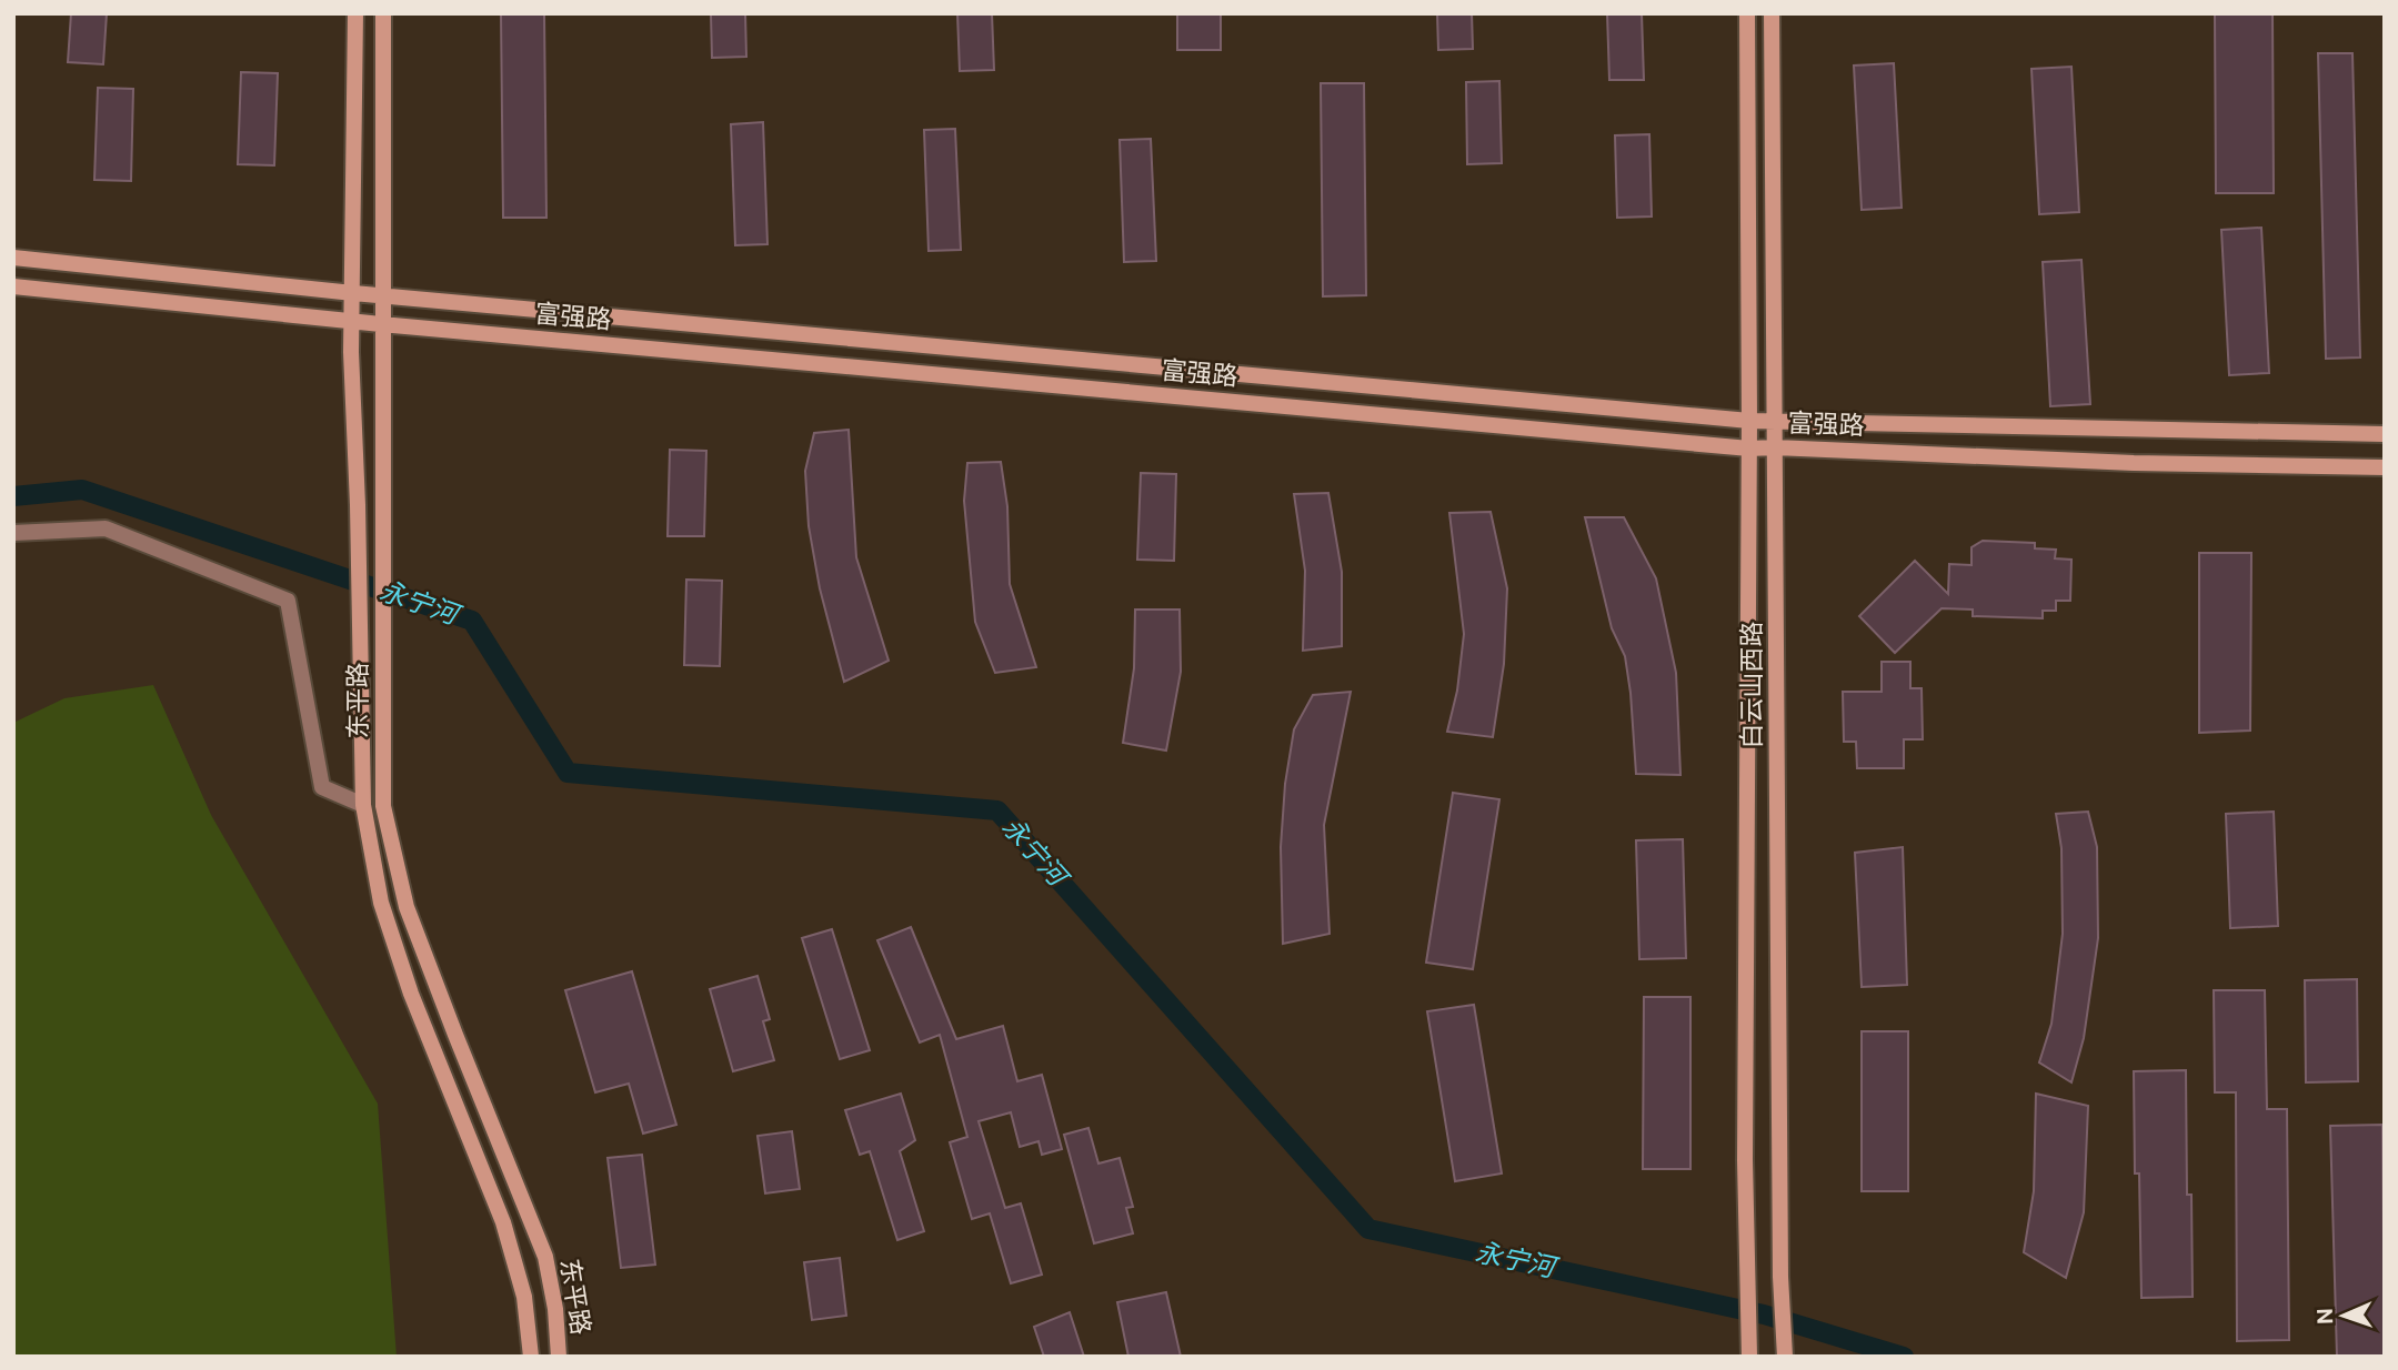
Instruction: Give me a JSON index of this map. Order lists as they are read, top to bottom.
{
  "streets": {
    "main road": ["富强路", "白云山西路", "东平路"]
  },
  "crossings": [
    ["富强路", "白云山西路"],
    ["富强路", "东平路"]
  ],
  "water": ["永宁河"],
  "north": "left"
}
